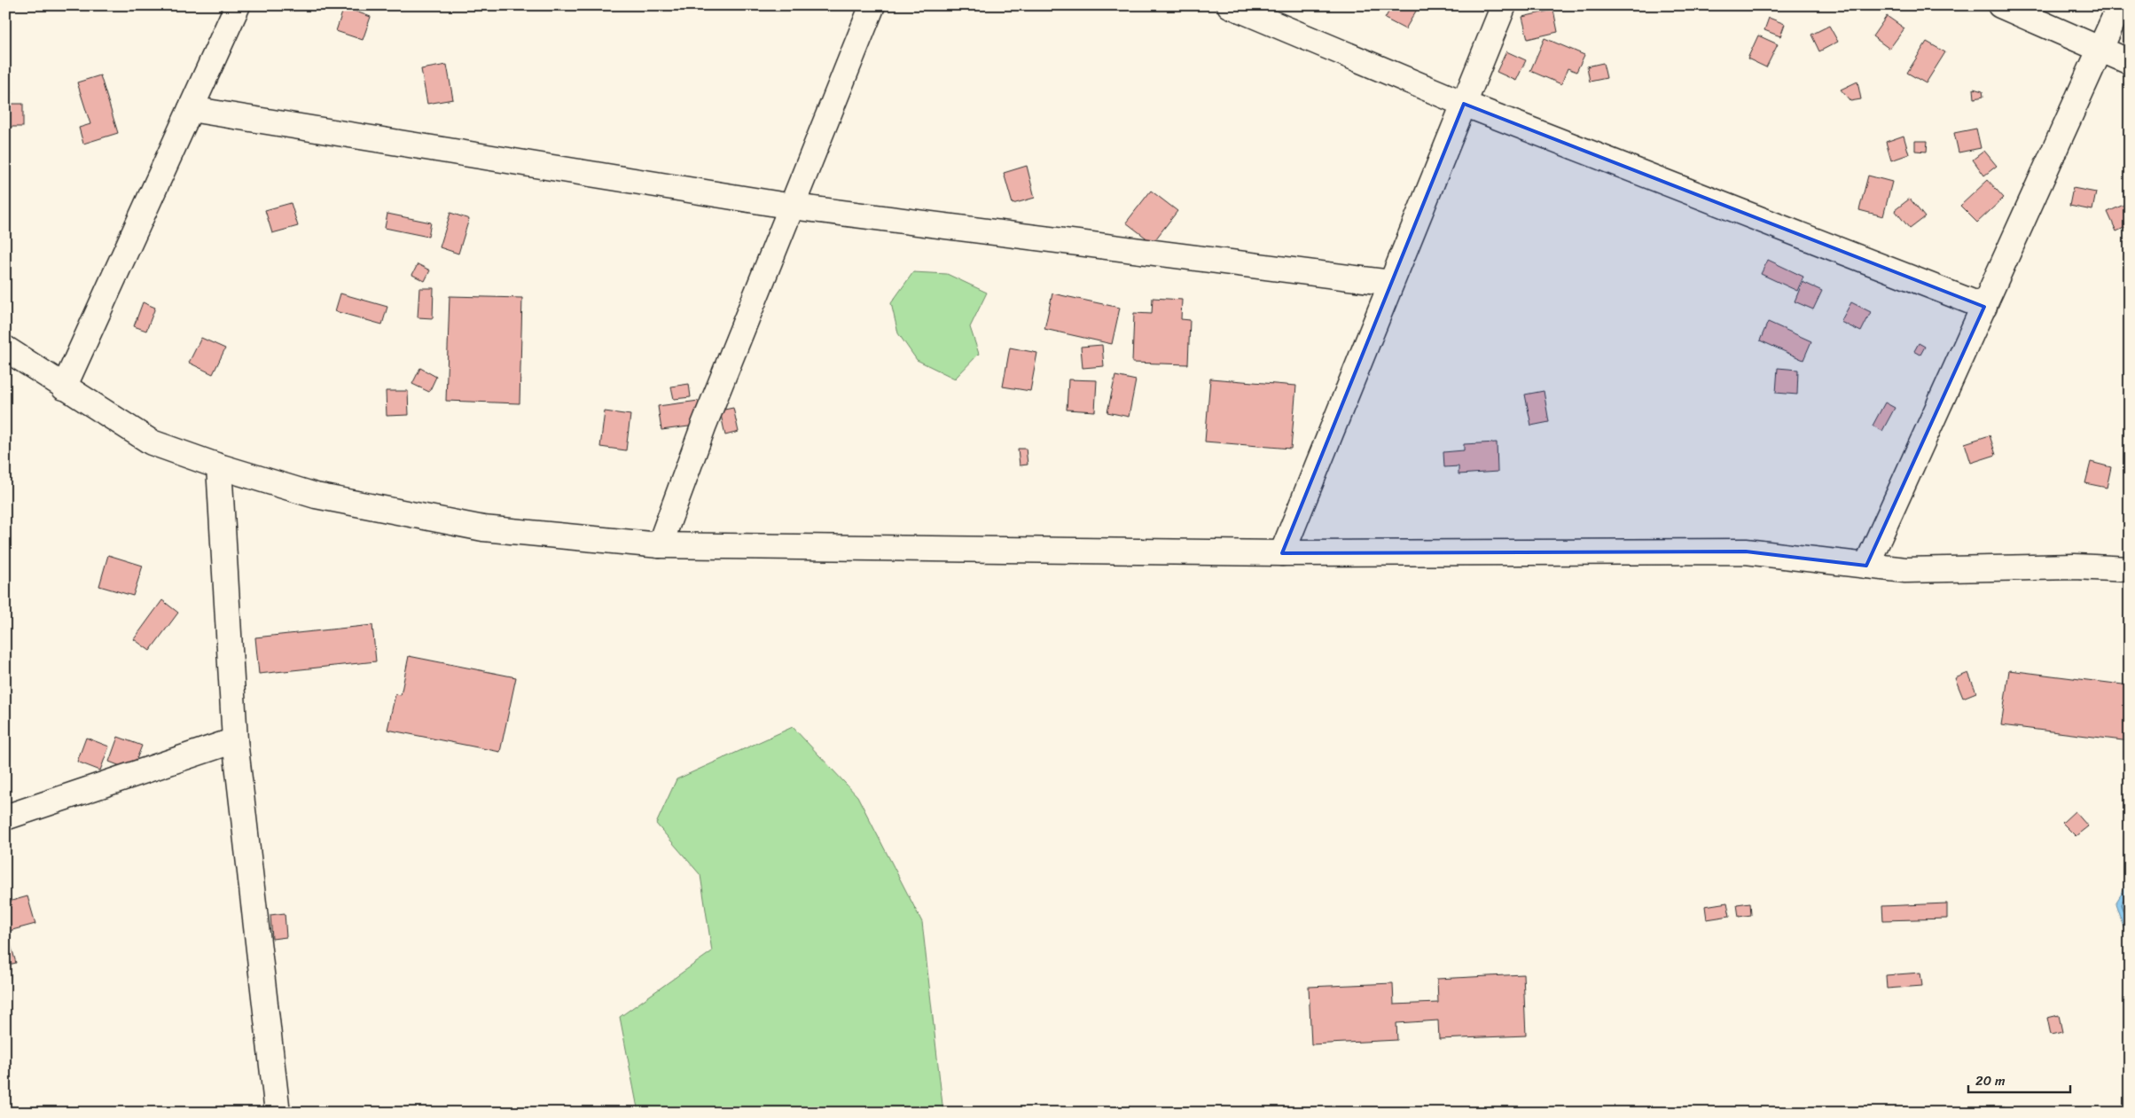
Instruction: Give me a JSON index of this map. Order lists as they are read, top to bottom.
{
  "scale_bar": "20 m"
}
